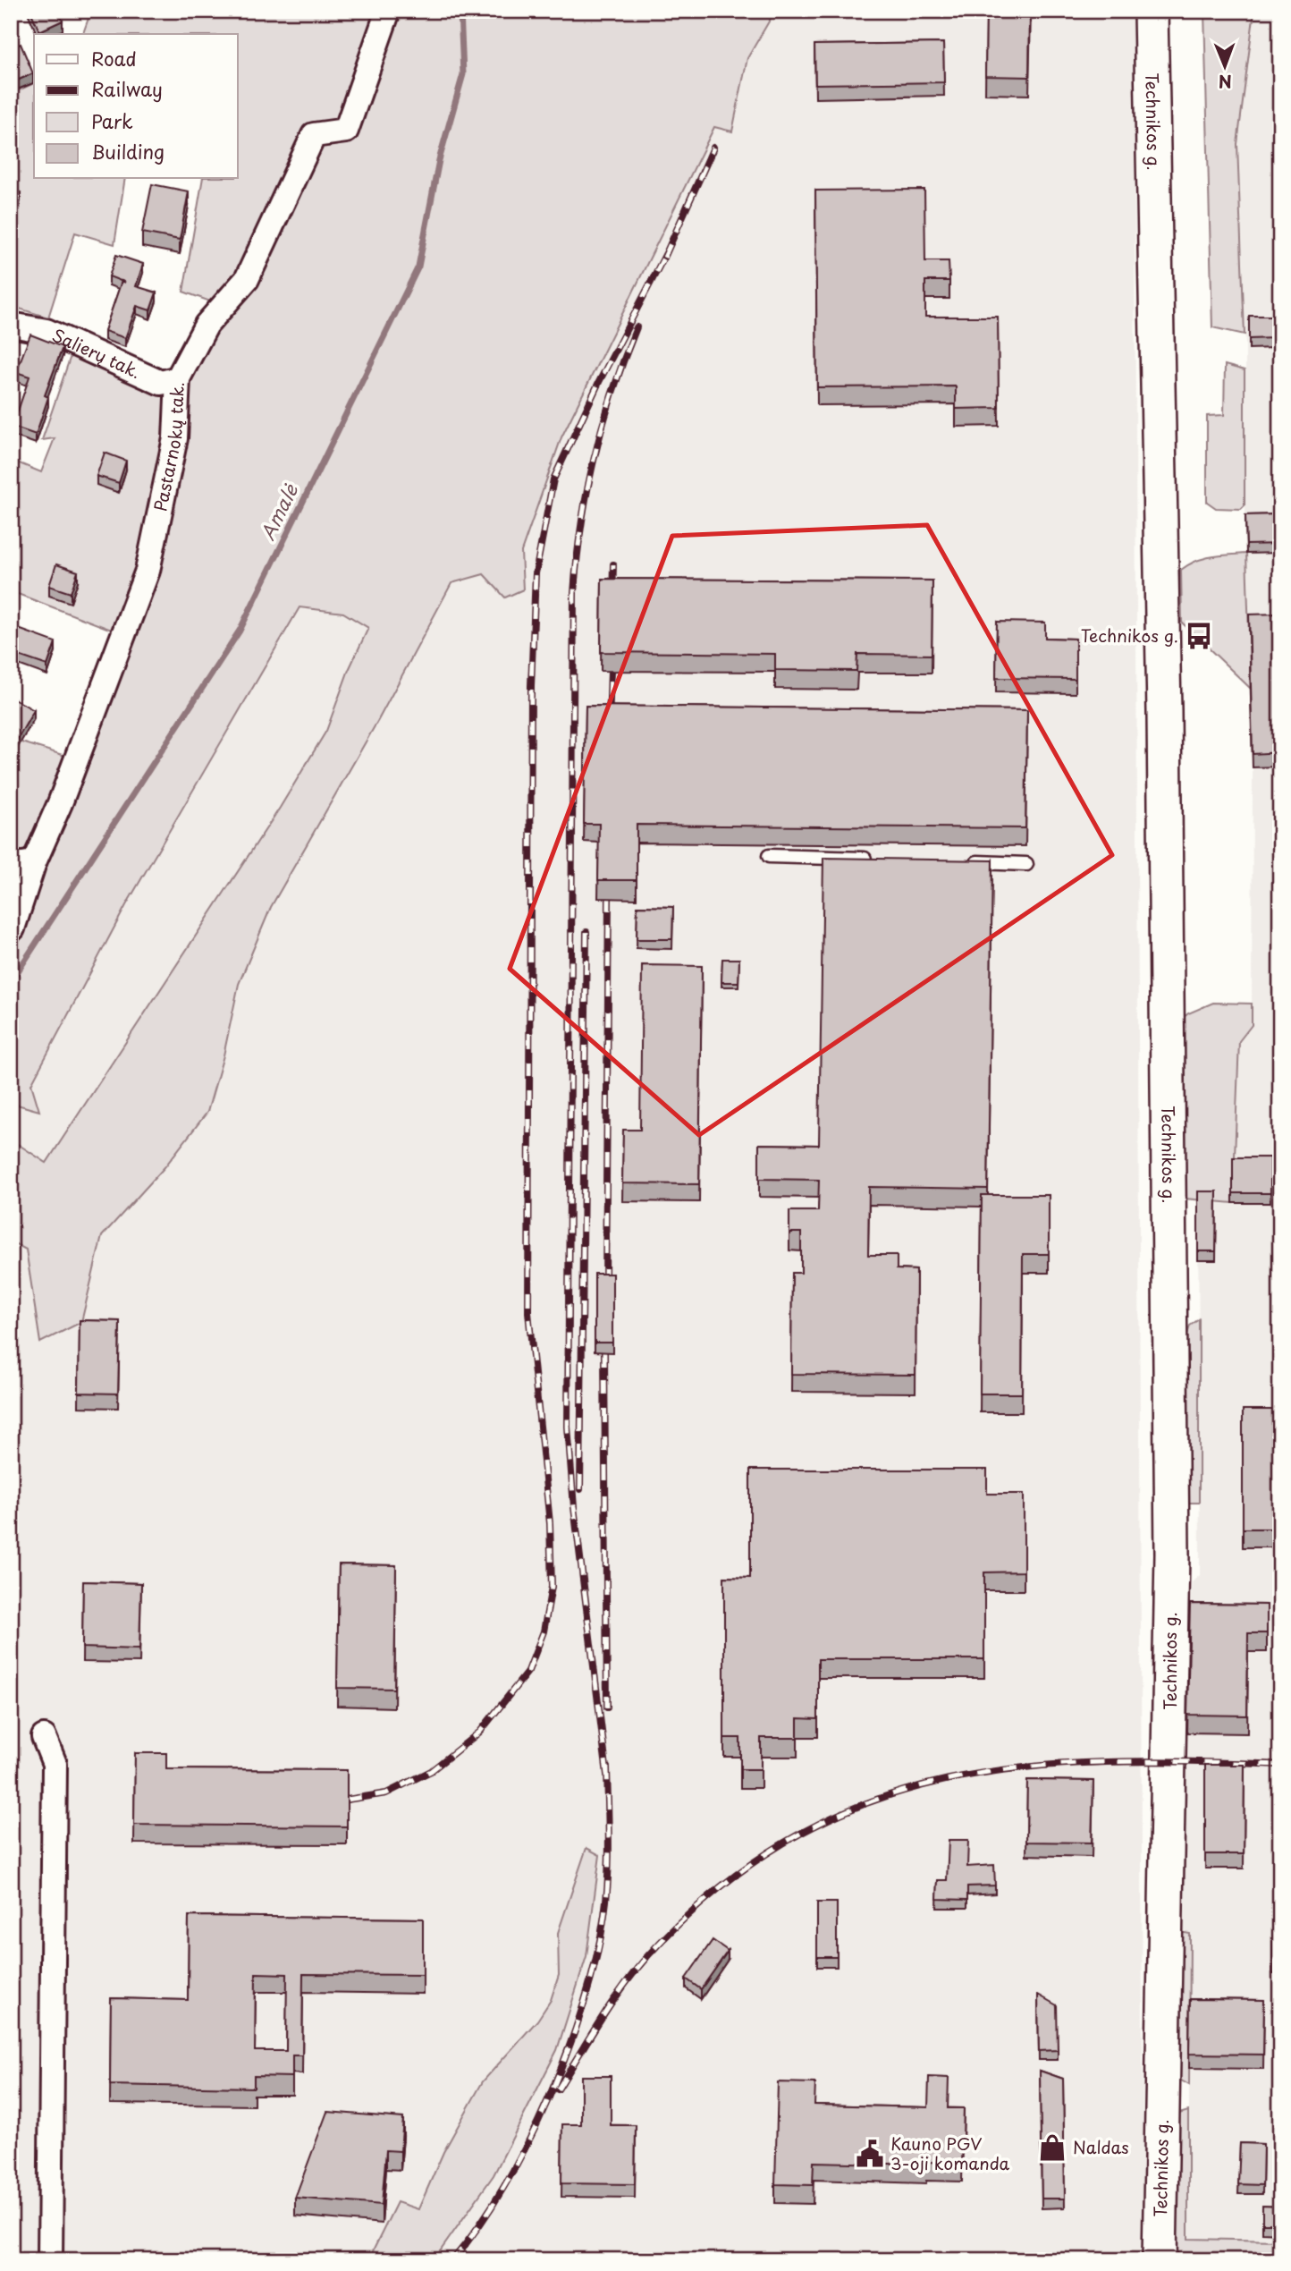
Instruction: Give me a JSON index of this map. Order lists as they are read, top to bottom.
{
  "streets": {
    "street": ["Technikos g.", "Salierų tak.", "Pastarnokų tak."]
  },
  "crossings": [
    ["Salierų tak.", "Pastarnokų tak."]
  ],
  "water": ["Amalė"],
  "places": {
    "bus stop": ["Technikos g."],
    "shop": ["Naldas"],
    "public building": ["Kauno PGV 3-oji komanda"]
  },
  "legend": [
    "Road",
    "Railway",
    "Park",
    "Building"
  ],
  "north": "bottom"
}
